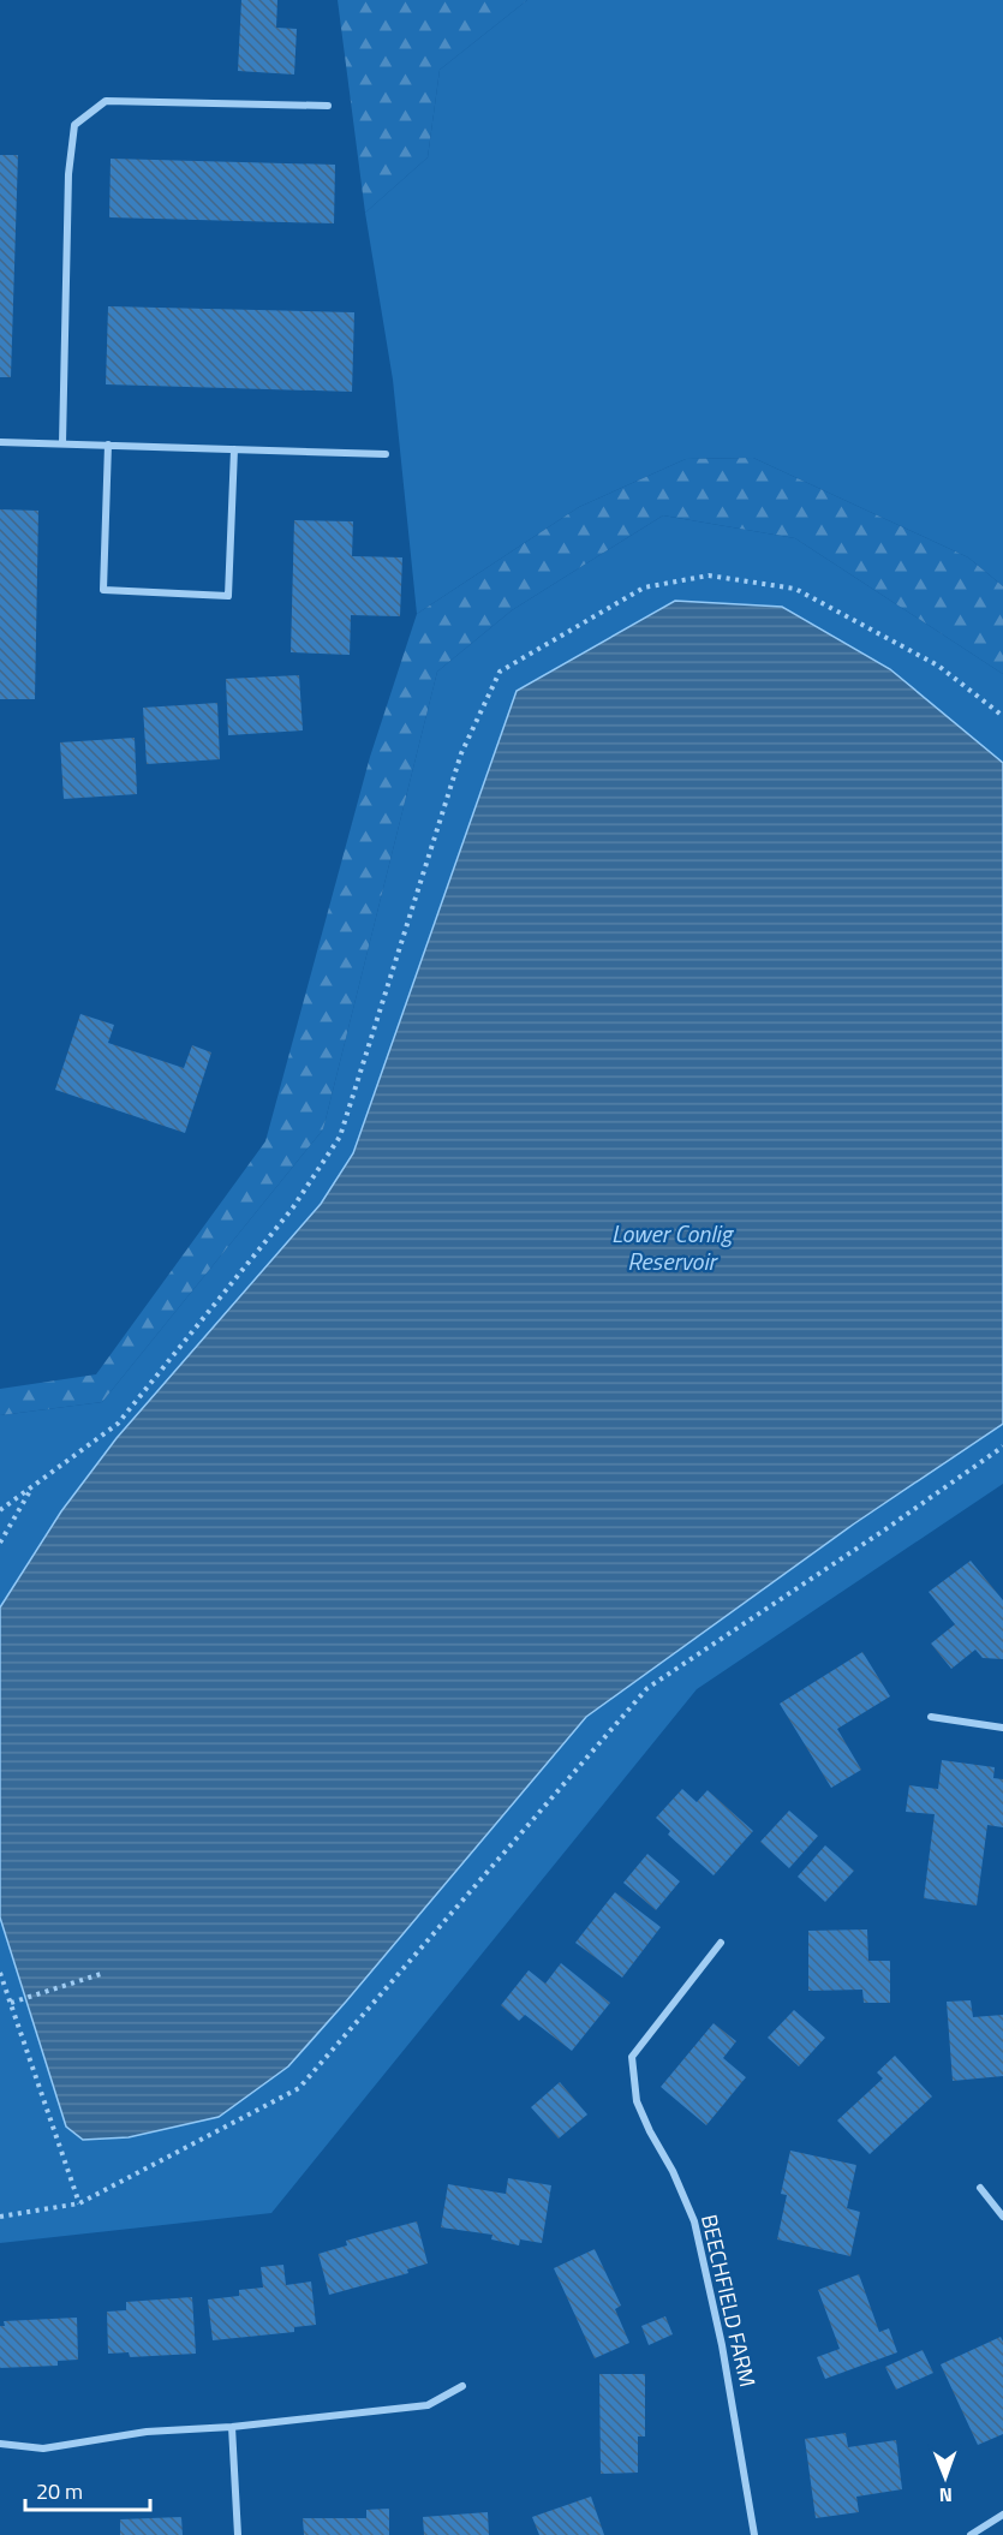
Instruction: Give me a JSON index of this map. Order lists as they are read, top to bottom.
{
  "streets": {
    "street": ["BEECHFIELD FARM"]
  },
  "water": ["Lower Conlig Reservoir"],
  "scale_bar": "20 m",
  "north": "bottom"
}
